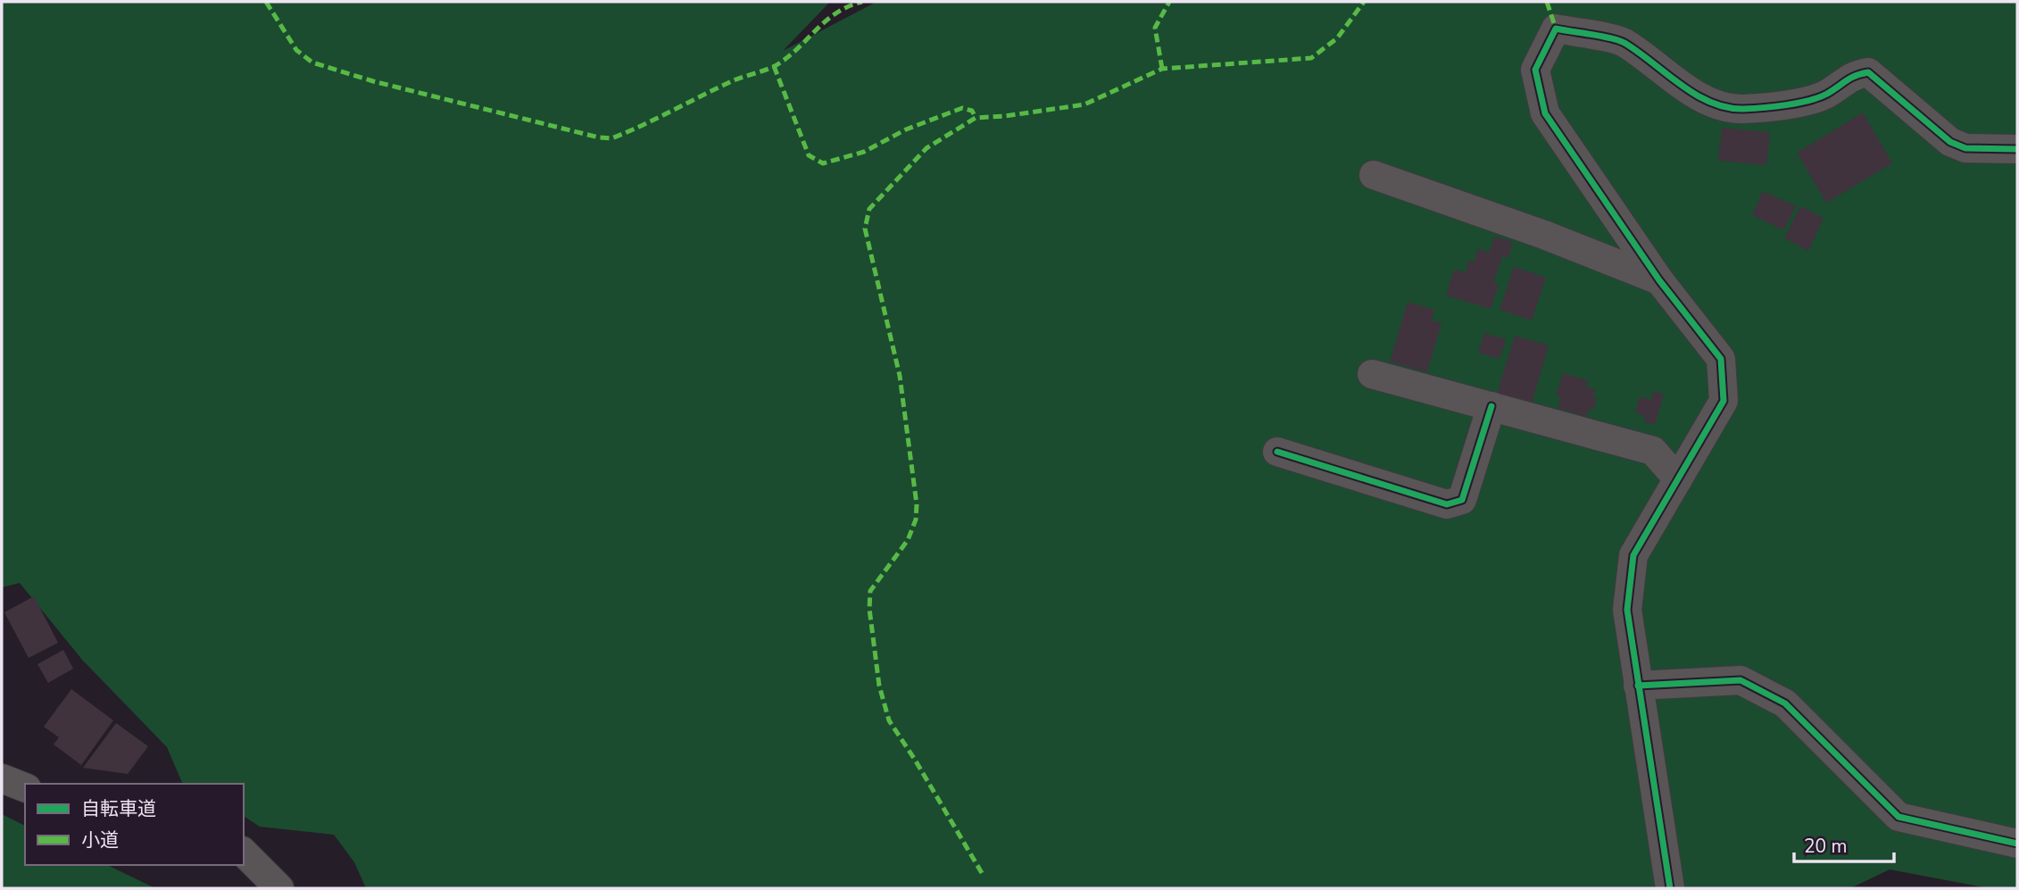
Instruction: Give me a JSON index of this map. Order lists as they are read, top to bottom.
{
  "legend": ["自転車道", "小道"],
  "scale_bar": "20 m"
}
